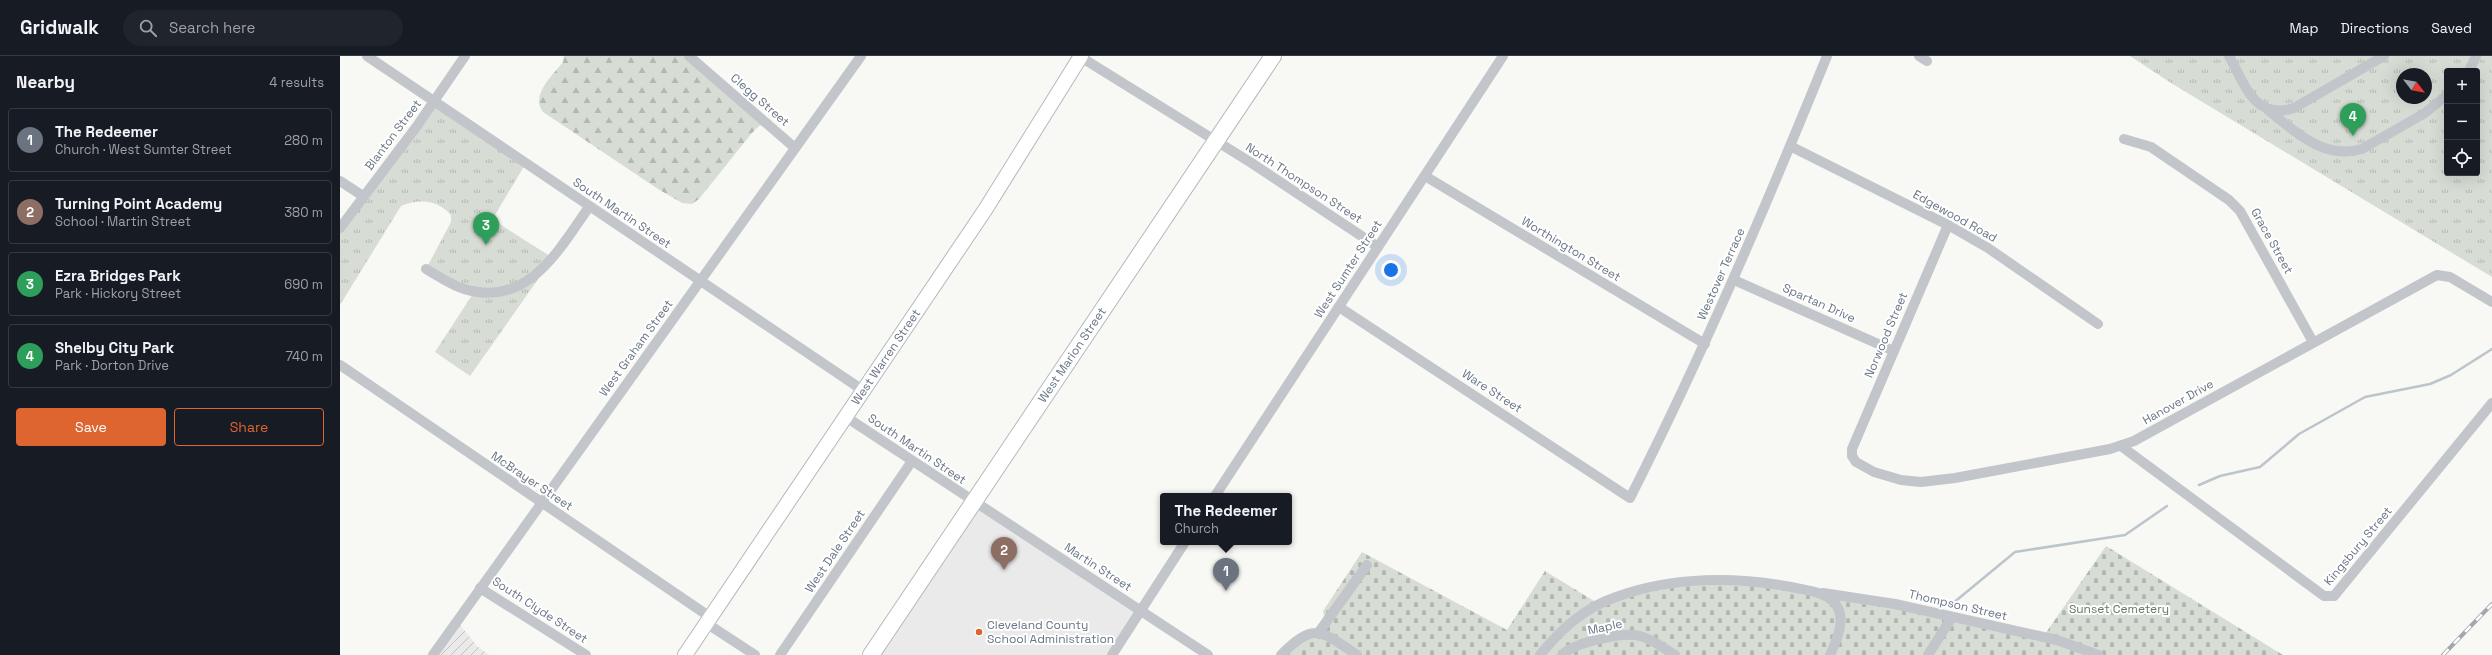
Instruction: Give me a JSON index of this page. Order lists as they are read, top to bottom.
{
  "streets": {
    "main road": ["West Marion Street", "West Warren Street"],
    "street": [
      "Clegg Street",
      "Blanton Street",
      "North Thompson Street",
      "South Martin Street",
      "Edgewood Road",
      "Grace Street",
      "Worthington Street",
      "West Sumter Street",
      "Westover Terrace",
      "Spartan Drive",
      "Norwood Street",
      "West Graham Street",
      "Ware Street",
      "Hanover Drive",
      "McBrayer Street",
      "Kingsbury Street",
      "West Dale Street",
      "Martin Street",
      "Thompson Street",
      "South Clyde Street",
      "Maple"
    ]
  },
  "crossings": [
    ["Clegg Street", "West Graham Street"],
    ["Blanton Street", "South Martin Street"],
    ["North Thompson Street", "West Sumter Street"],
    ["North Thompson Street", "West Marion Street"],
    ["North Thompson Street", "West Warren Street"],
    ["South Martin Street", "West Graham Street"],
    ["South Martin Street", "West Marion Street"],
    ["South Martin Street", "West Warren Street"],
    ["South Martin Street", "West Dale Street"],
    ["South Martin Street", "Martin Street"],
    ["Edgewood Road", "Westover Terrace"],
    ["Edgewood Road", "Norwood Street"],
    ["Grace Street", "Hanover Drive"],
    ["Worthington Street", "West Sumter Street"],
    ["Worthington Street", "Westover Terrace"],
    ["West Sumter Street", "Ware Street"],
    ["Westover Terrace", "Spartan Drive"],
    ["Westover Terrace", "Ware Street"],
    ["Spartan Drive", "Norwood Street"],
    ["Norwood Street", "Hanover Drive"],
    ["West Graham Street", "McBrayer Street"],
    ["West Graham Street", "South Clyde Street"],
    ["West Marion Street", "Martin Street"],
    ["West Warren Street", "McBrayer Street"],
    ["Hanover Drive", "Kingsbury Street"]
  ],
  "parks": ["Sunset Cemetery"],
  "places": ["Cleveland County School Administration"],
  "north": "bottom right",
  "page": {
    "header": "Gridwalk",
    "search": "Search here",
    "nav": ["Map", "Directions", "Saved"],
    "heading": ["Nearby", "4 results"],
    "map_buttons": ["+", "−"],
    "pins": [
      "4",
      "3",
      "2",
      "1"
    ],
    "list": [
      {
        "mark": "1",
        "name": "The Redeemer",
        "note": "Church · West Sumter Street",
        "value": "280 m"
      },
      {
        "mark": "2",
        "name": "Turning Point Academy",
        "note": "School · Martin Street",
        "value": "380 m"
      },
      {
        "mark": "3",
        "name": "Ezra Bridges Park",
        "note": "Park · Hickory Street",
        "value": "690 m"
      },
      {
        "mark": "4",
        "name": "Shelby City Park",
        "note": "Park · Dorton Drive",
        "value": "740 m"
      }
    ],
    "buttons": ["Save", "Share"],
    "popup": ["The Redeemer", "Church"]
  }
}
